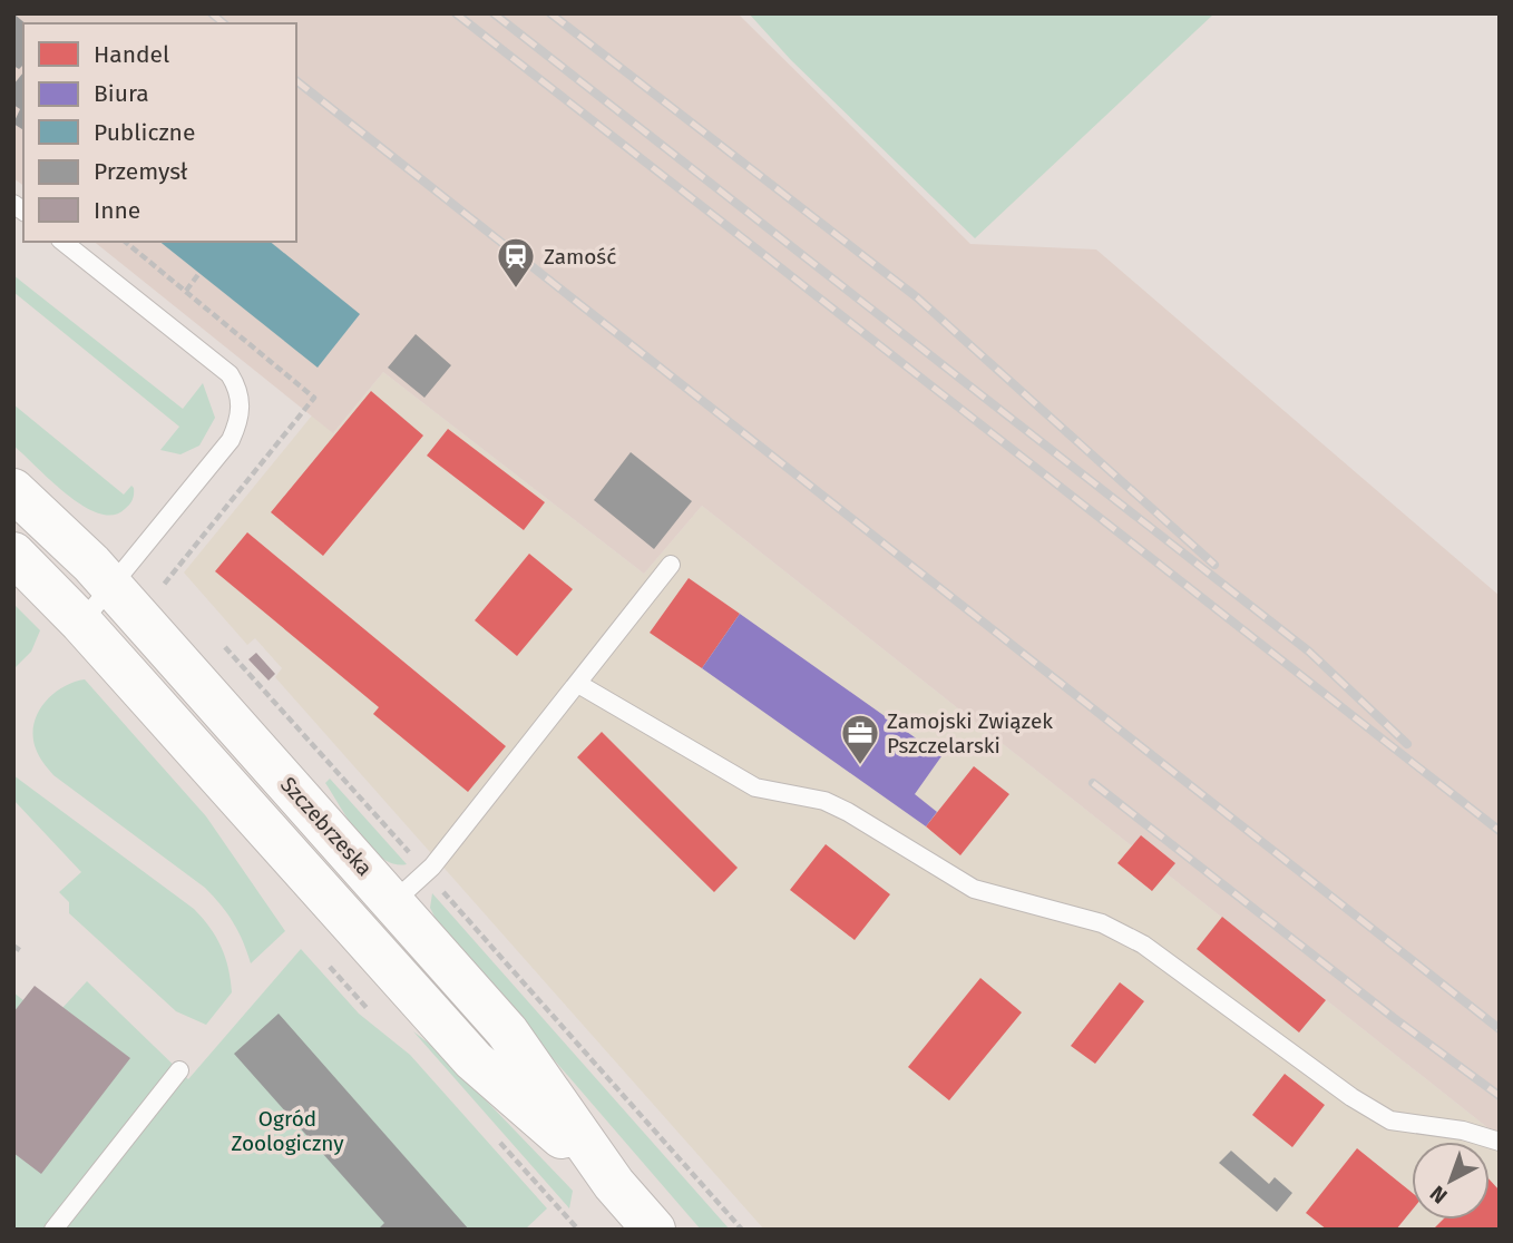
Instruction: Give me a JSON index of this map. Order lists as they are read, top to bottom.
{
  "streets": {
    "street": ["Szczebrzeska"]
  },
  "parks": ["Ogród Zoologiczny"],
  "places": {
    "station": ["Zamość"],
    "office": ["Zamojski Związek Pszczelarski"]
  },
  "legend": [
    "Handel",
    "Biura",
    "Publiczne",
    "Przemysł",
    "Inne"
  ],
  "north": "bottom left"
}
